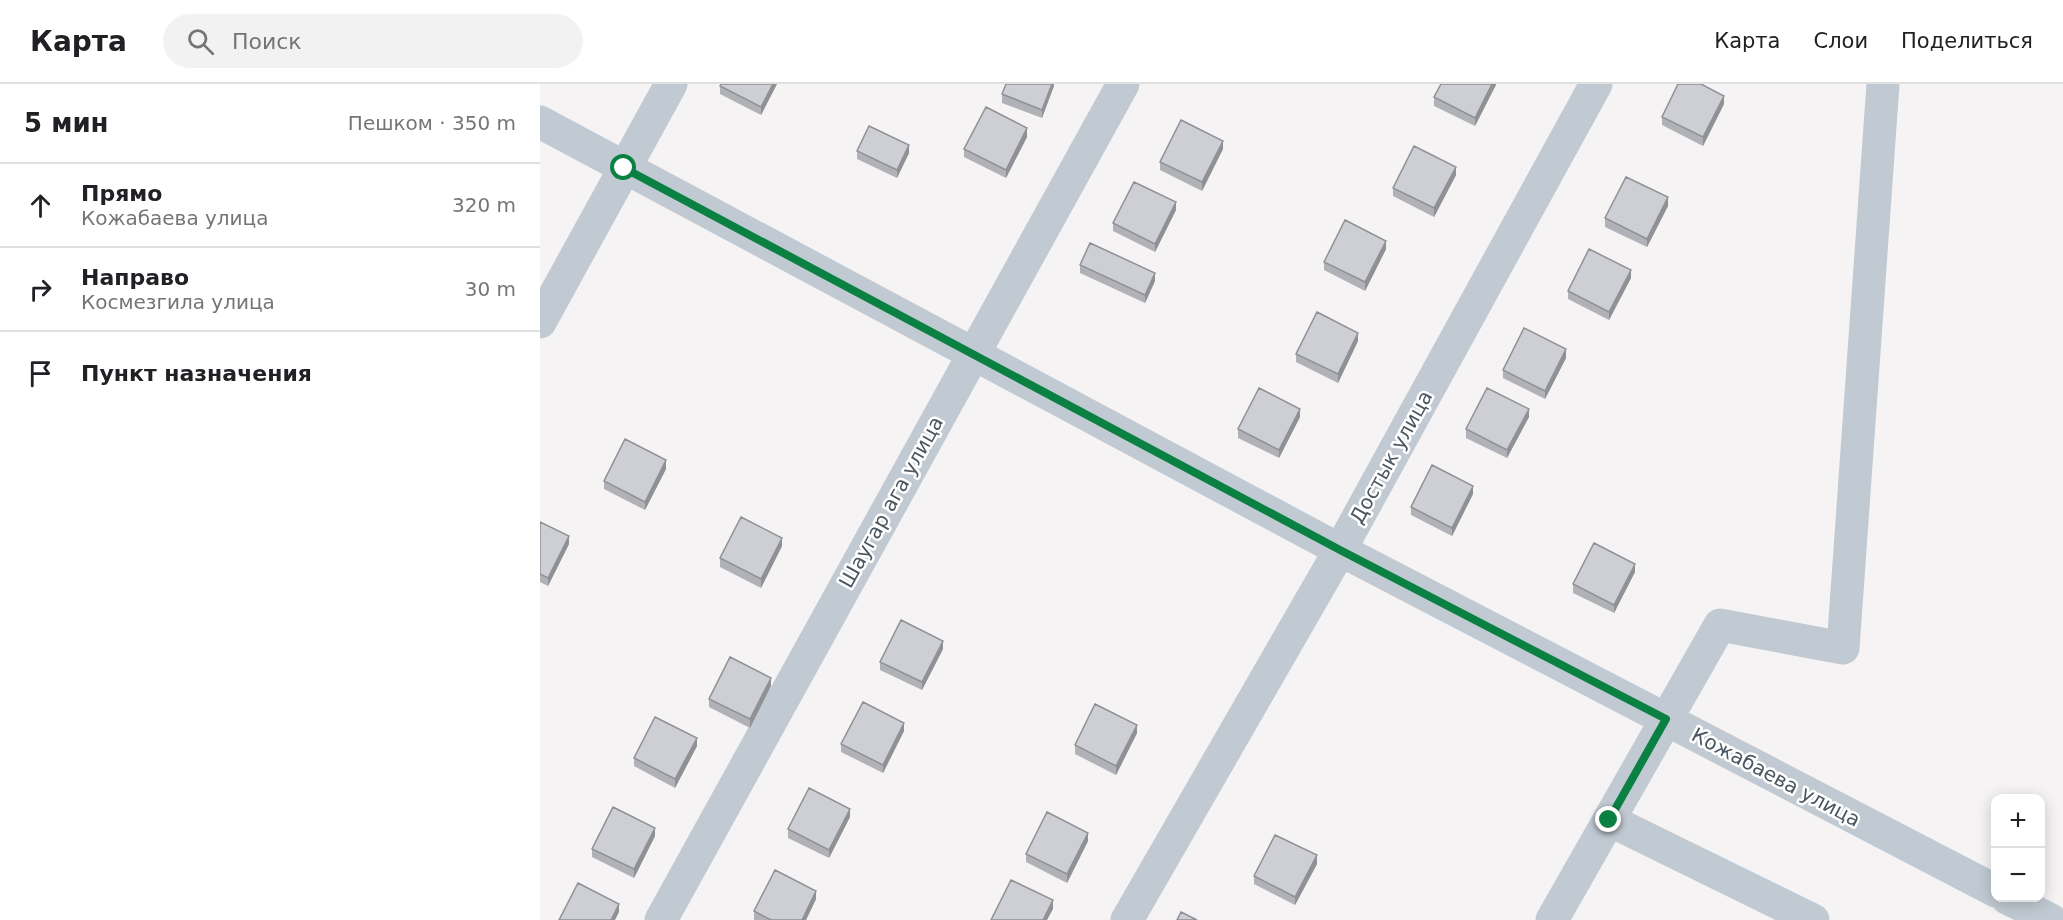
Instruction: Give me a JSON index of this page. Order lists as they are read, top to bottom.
{
  "streets": {
    "street": ["Достык улица", "Шаугар ага улица", "Кожабаева улица"]
  },
  "crossings": [
    ["Достык улица", "Кожабаева улица"],
    ["Шаугар ага улица", "Кожабаева улица"]
  ],
  "page": {
    "header": "Карта",
    "search": "Поиск",
    "nav": ["Карта", "Слои", "Поделиться"],
    "heading": ["5 мин", "Пешком · 350 m"],
    "list": [
      ["Прямо", "Кожабаева улица", "320 m"],
      ["Направо", "Космезгила улица", "30 m"],
      "Пункт назначения"
    ],
    "map_buttons": ["+", "−"]
  }
}
